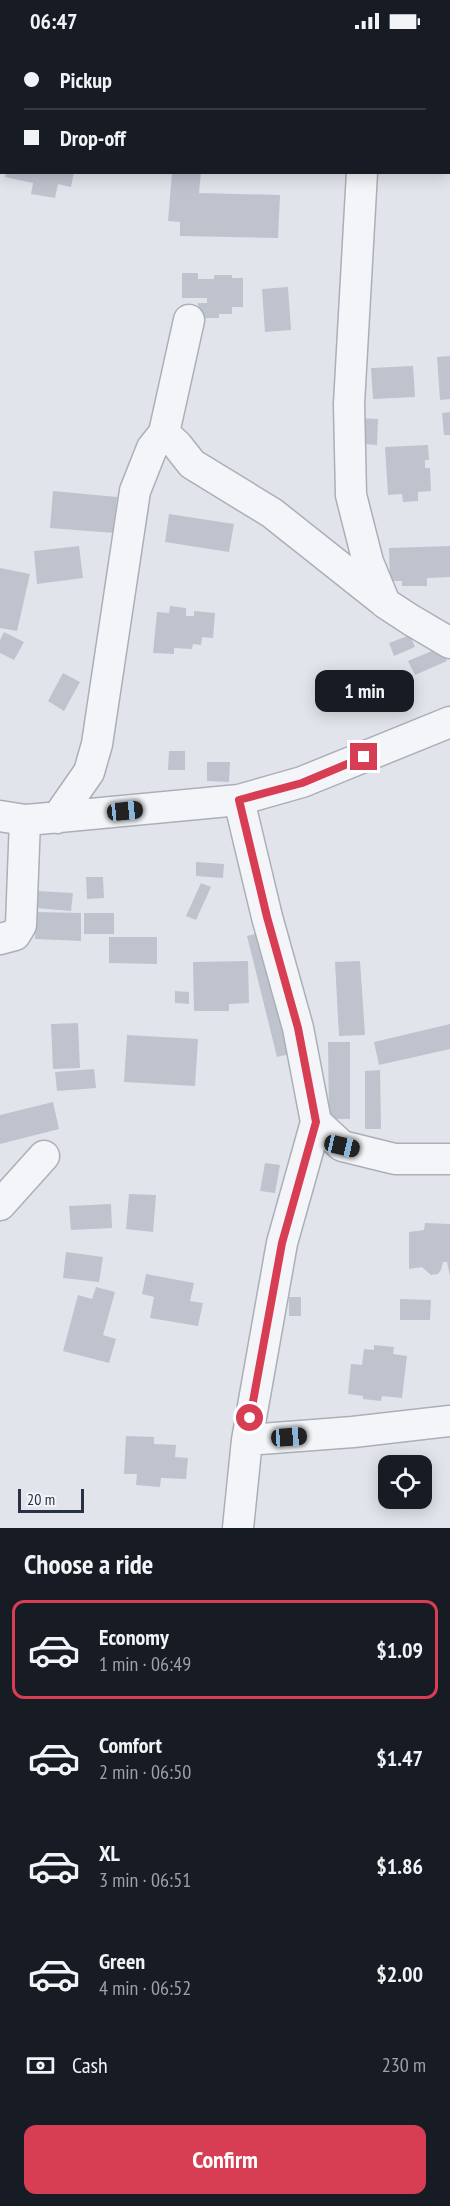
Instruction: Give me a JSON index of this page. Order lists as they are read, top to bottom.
{
  "scale_bar": "20 m",
  "page": {
    "status": "06:47",
    "banner": ["Pickup", "Drop-off"],
    "bubble": "1 min",
    "scale": "20 m",
    "heading": "Choose a ride",
    "list": [
      {
        "name": "Economy",
        "note": "1 min · 06:49",
        "value": "$1.09"
      },
      {
        "name": "Comfort",
        "note": "2 min · 06:50",
        "value": "$1.47"
      },
      {
        "name": "XL",
        "note": "3 min · 06:51",
        "value": "$1.86"
      },
      {
        "name": "Green",
        "note": "4 min · 06:52",
        "value": "$2.00"
      }
    ],
    "pay": ["Cash", "230 m"],
    "buttons": "Confirm"
  }
}
